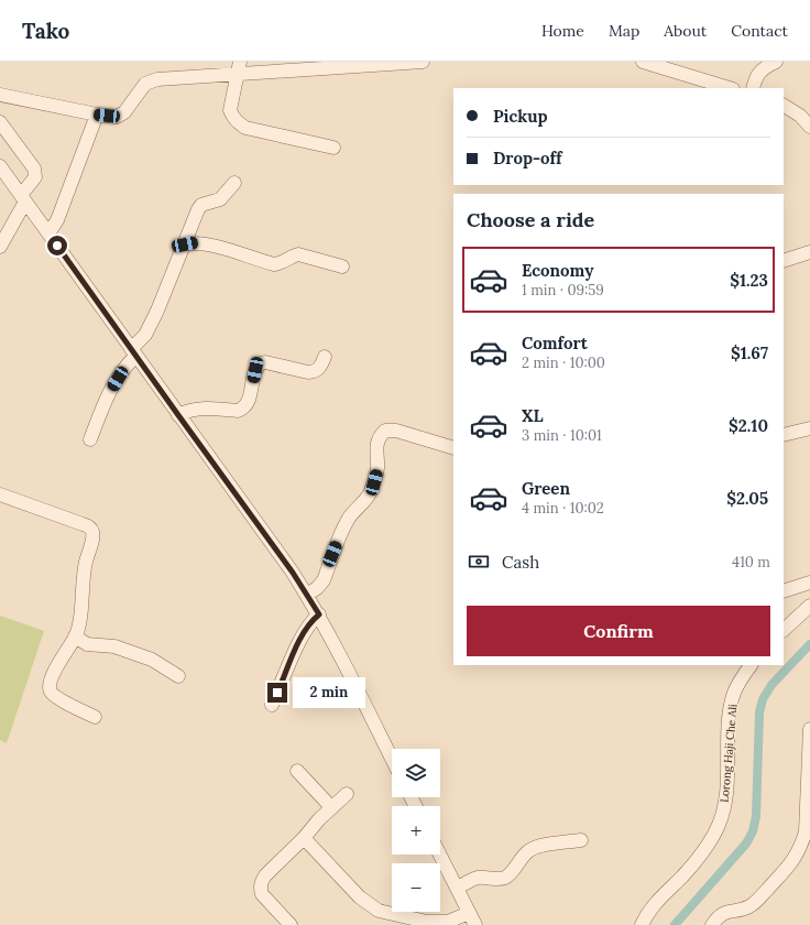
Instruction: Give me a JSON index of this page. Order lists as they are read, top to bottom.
{
  "streets": {
    "street": ["Lorong Haji Che Ali"]
  },
  "page": {
    "header": "Tako",
    "nav": [
      "Home",
      "Map",
      "About",
      "Contact"
    ],
    "banner": ["Pickup", "Drop-off"],
    "heading": "Choose a ride",
    "list": [
      {
        "name": "Economy",
        "note": "1 min · 09:59",
        "value": "$1.23"
      },
      {
        "name": "Comfort",
        "note": "2 min · 10:00",
        "value": "$1.67"
      },
      {
        "name": "XL",
        "note": "3 min · 10:01",
        "value": "$2.10"
      },
      {
        "name": "Green",
        "note": "4 min · 10:02",
        "value": "$2.05"
      }
    ],
    "pay": ["Cash", "410 m"],
    "buttons": "Confirm",
    "bubble": "2 min",
    "map_buttons": ["+", "−"]
  }
}
